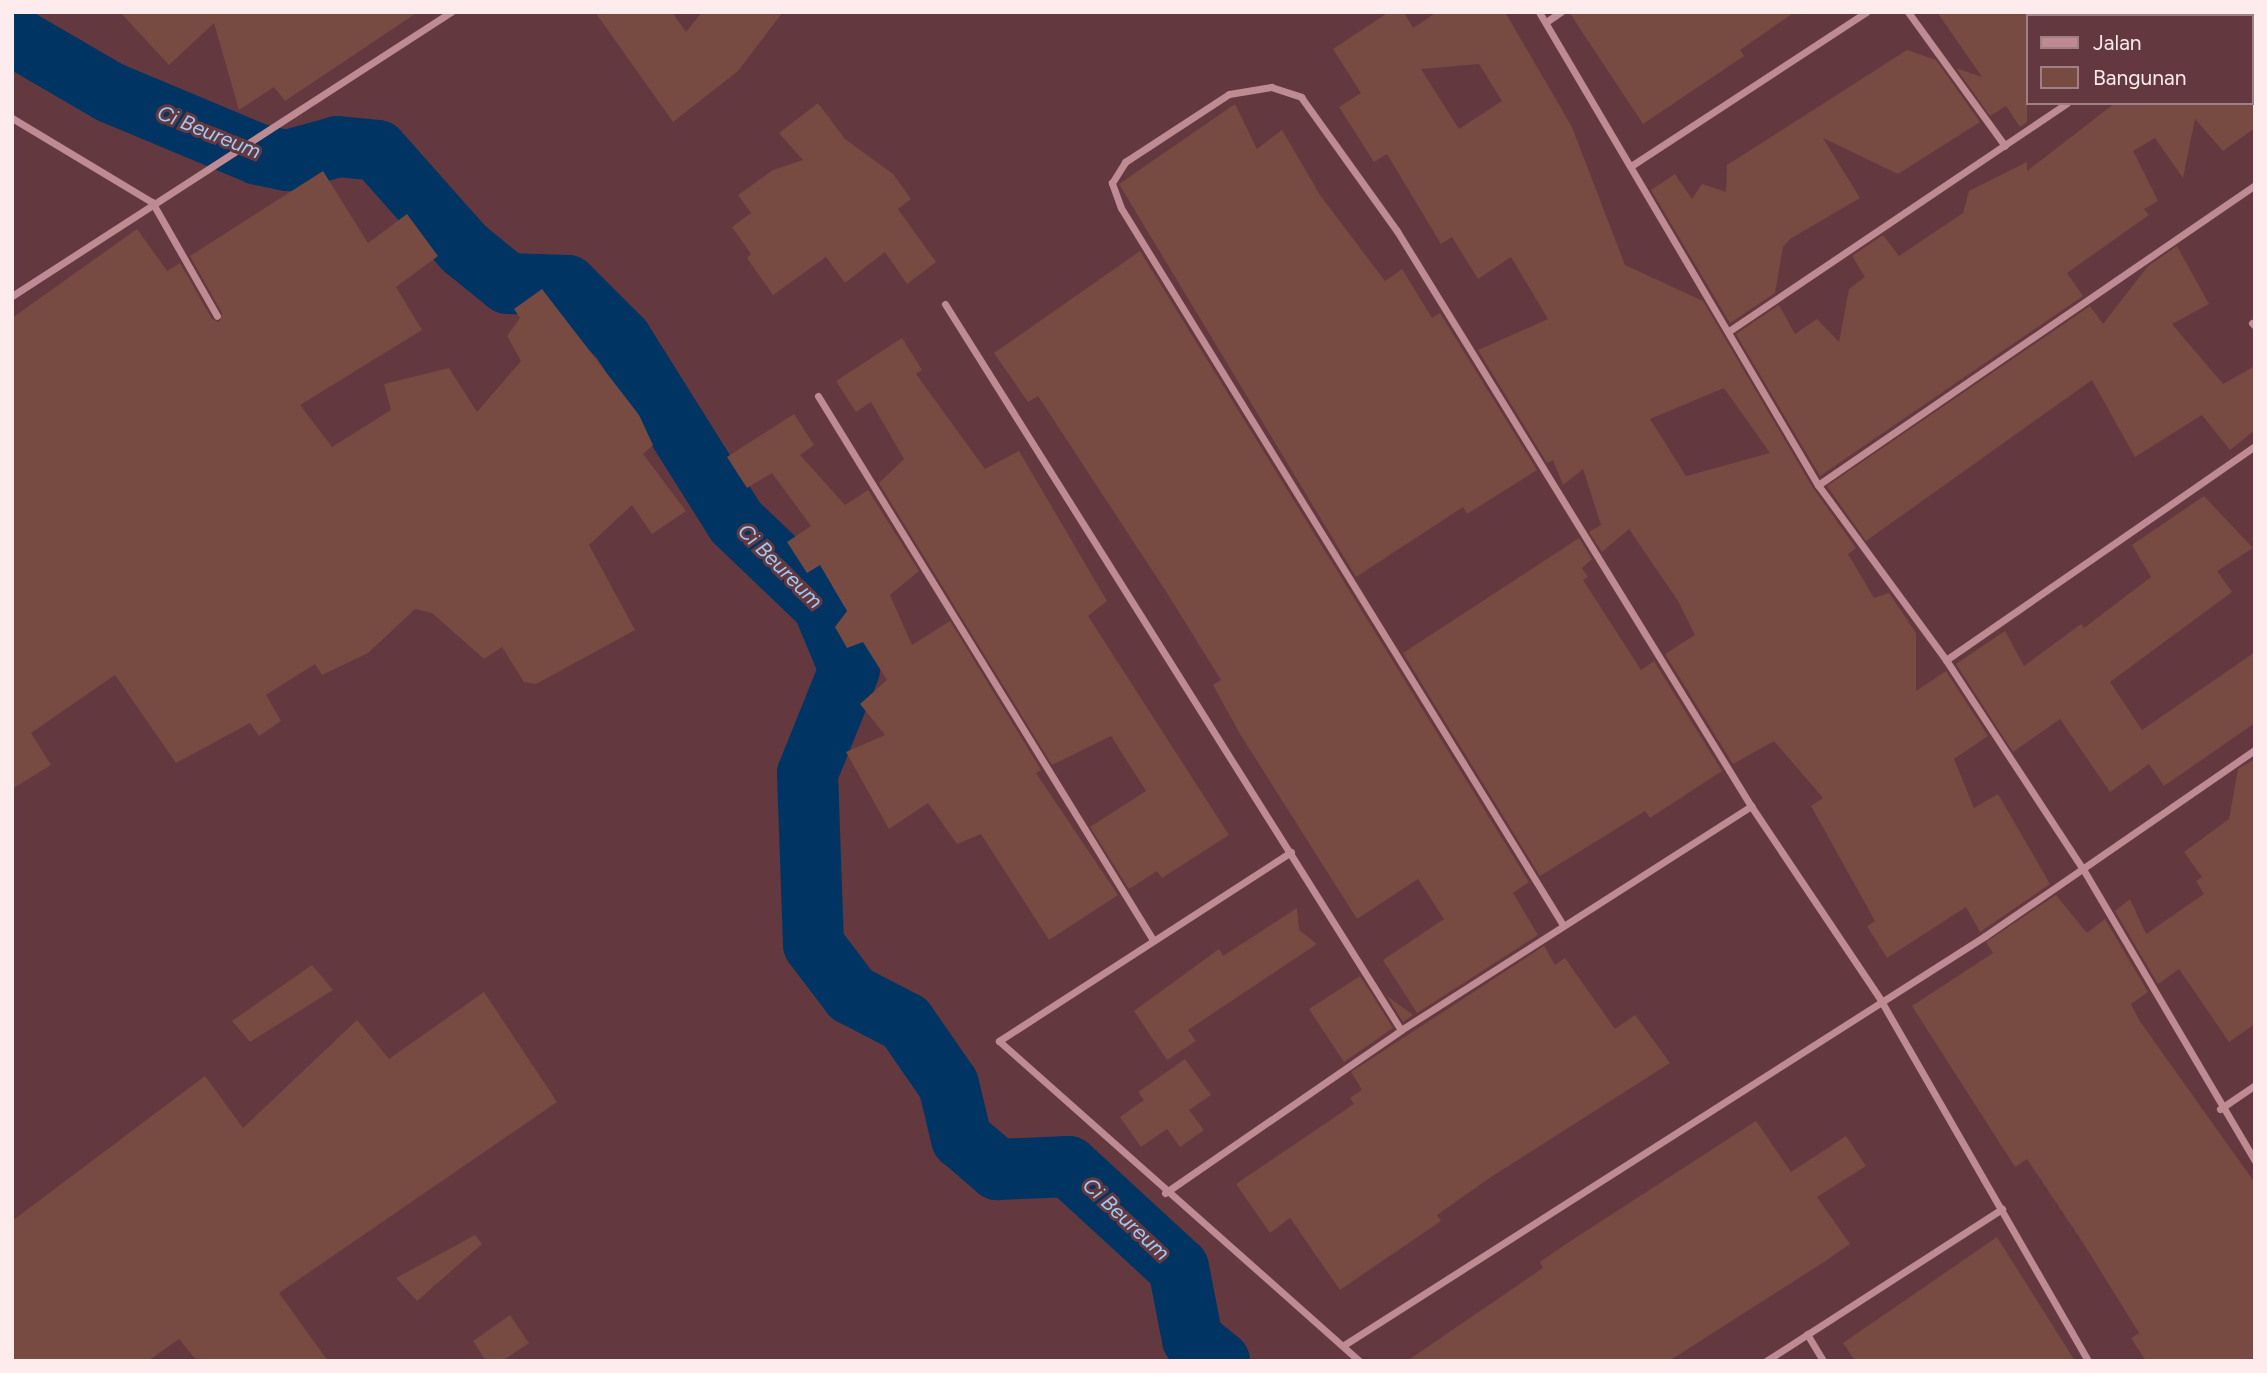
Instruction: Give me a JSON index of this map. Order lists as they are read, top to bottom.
{
  "water": ["Ci Beureum"],
  "legend": ["Jalan", "Bangunan"]
}
